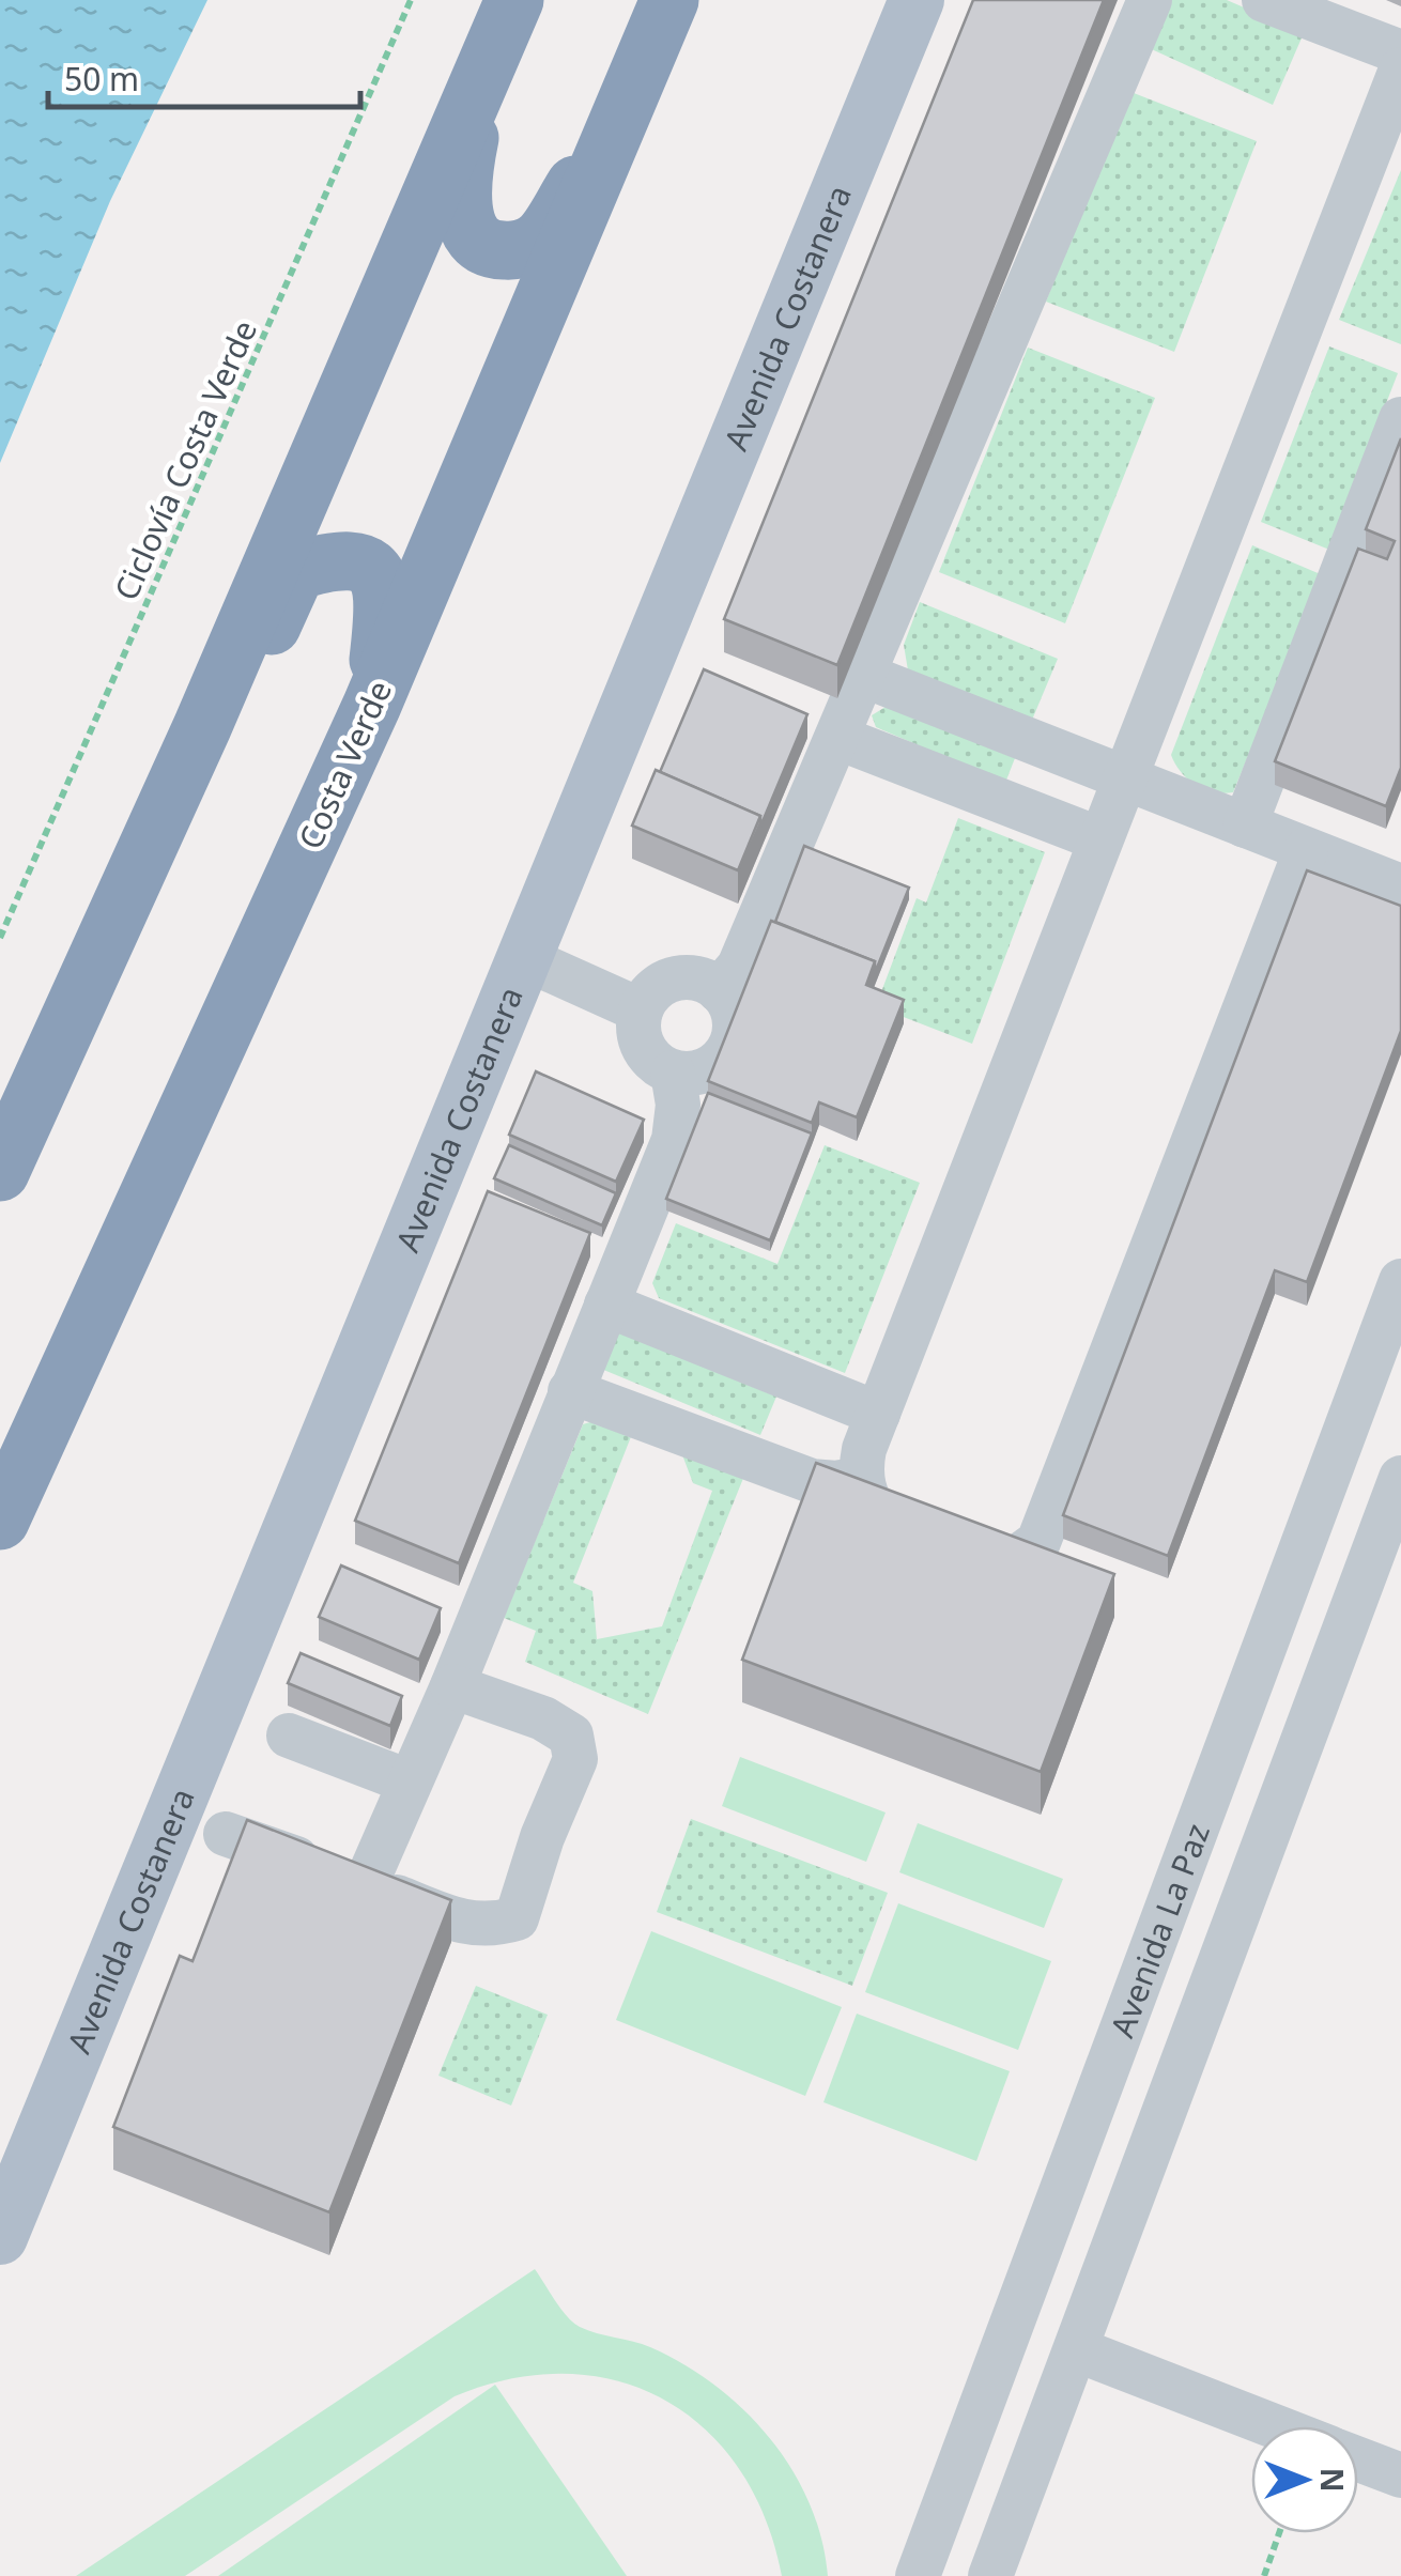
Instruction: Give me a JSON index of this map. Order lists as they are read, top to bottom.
{
  "streets": {
    "highway": ["Costa Verde"],
    "main road": ["Avenida Costanera"],
    "street": ["Avenida La Paz"],
    "path": ["Ciclovía Costa Verde"]
  },
  "scale_bar": "50 m",
  "north": "right"
}
